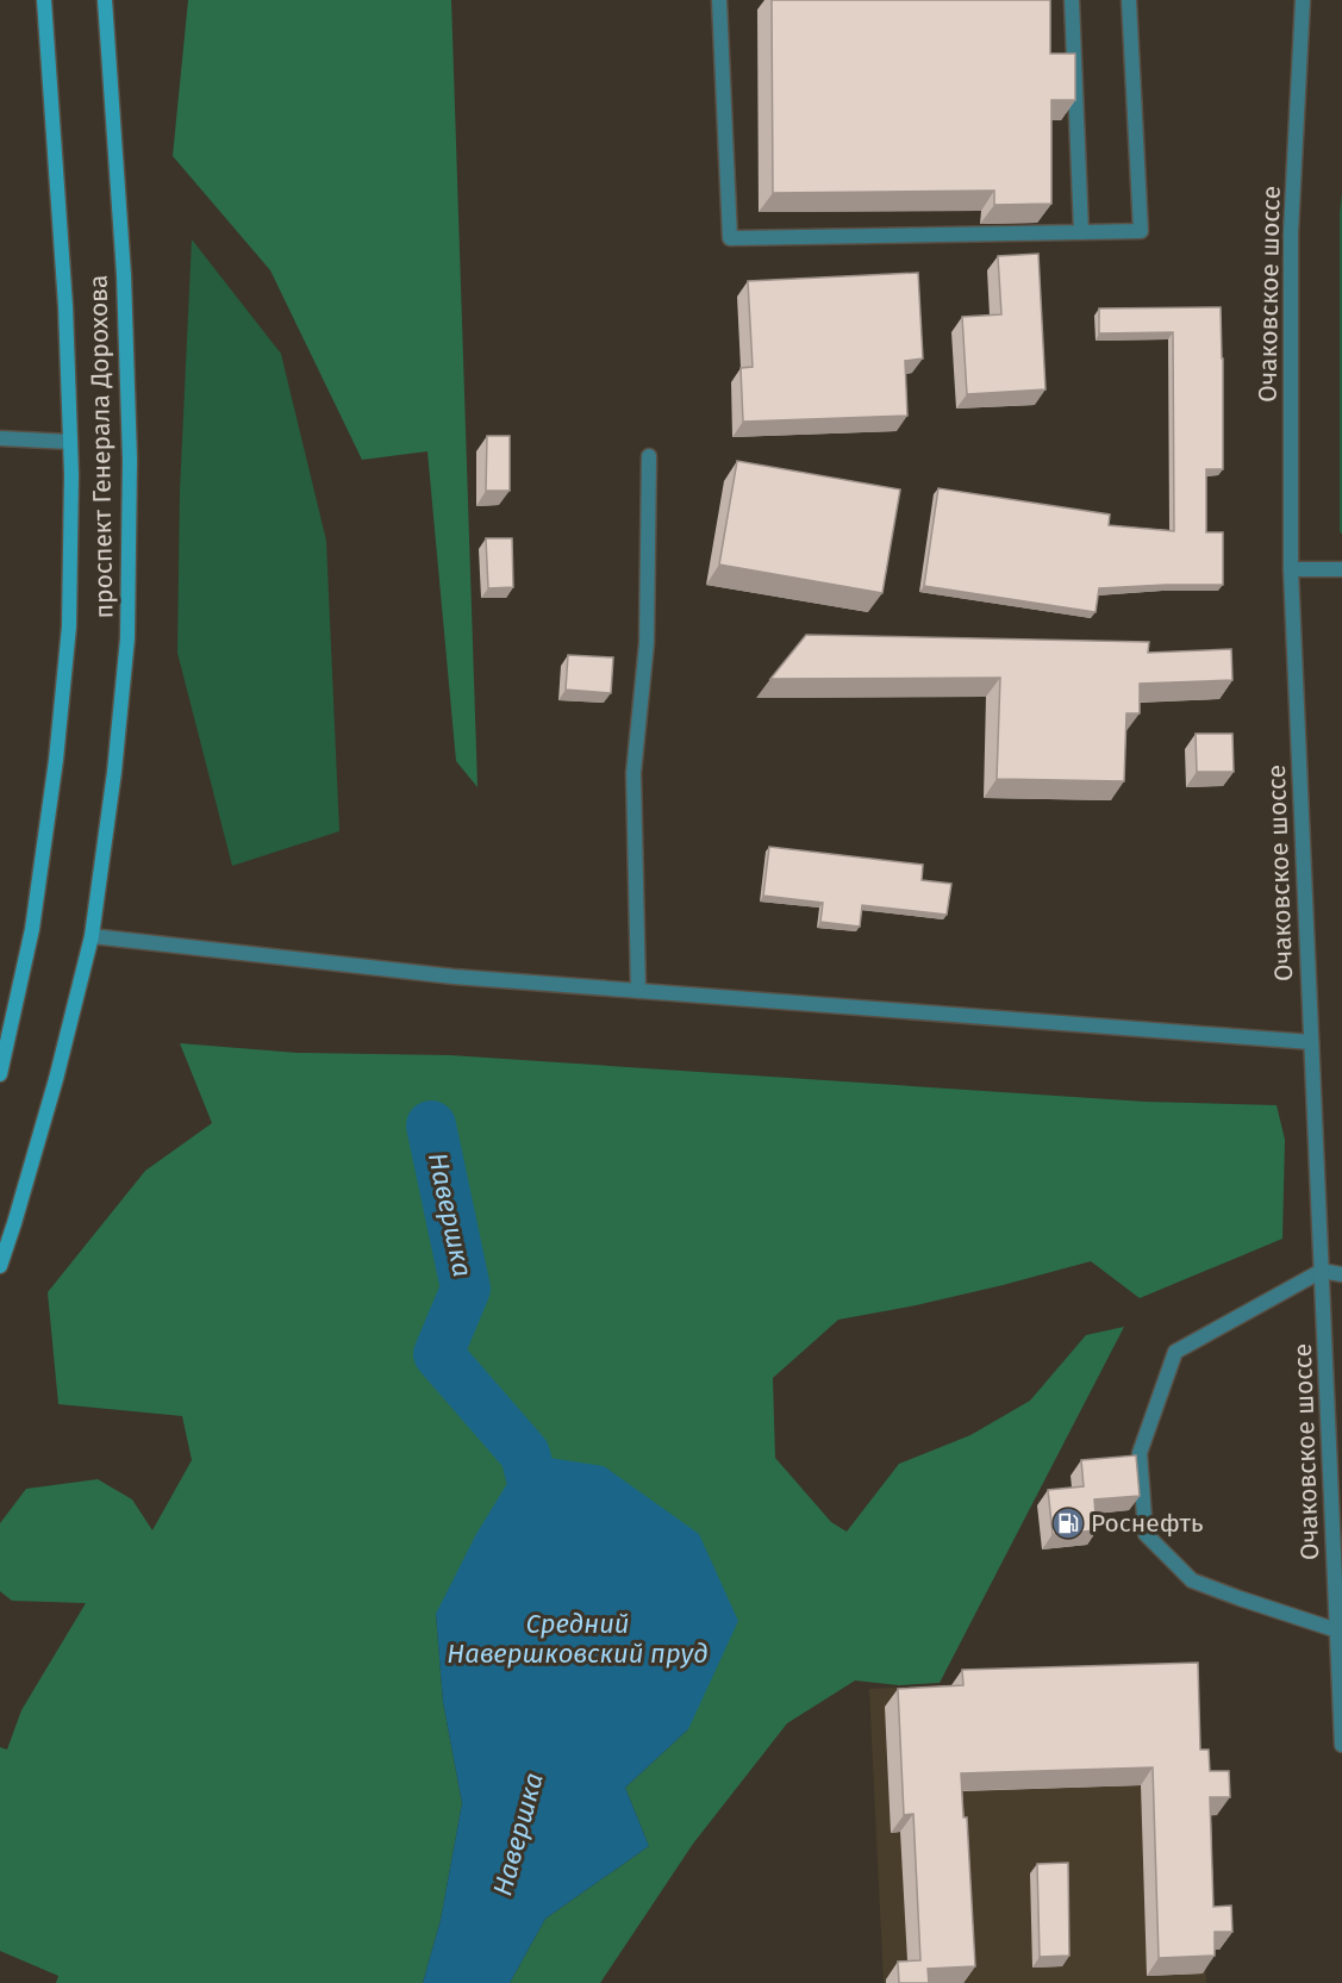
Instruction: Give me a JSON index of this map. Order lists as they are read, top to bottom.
{
  "streets": {
    "main road": ["проспект Генерала Дорохова"],
    "street": ["Очаковское шоссе"]
  },
  "water": ["Навершка", "Средний Навершковский пруд"],
  "places": {
    "fuel station": ["Роснефть"]
  }
}
